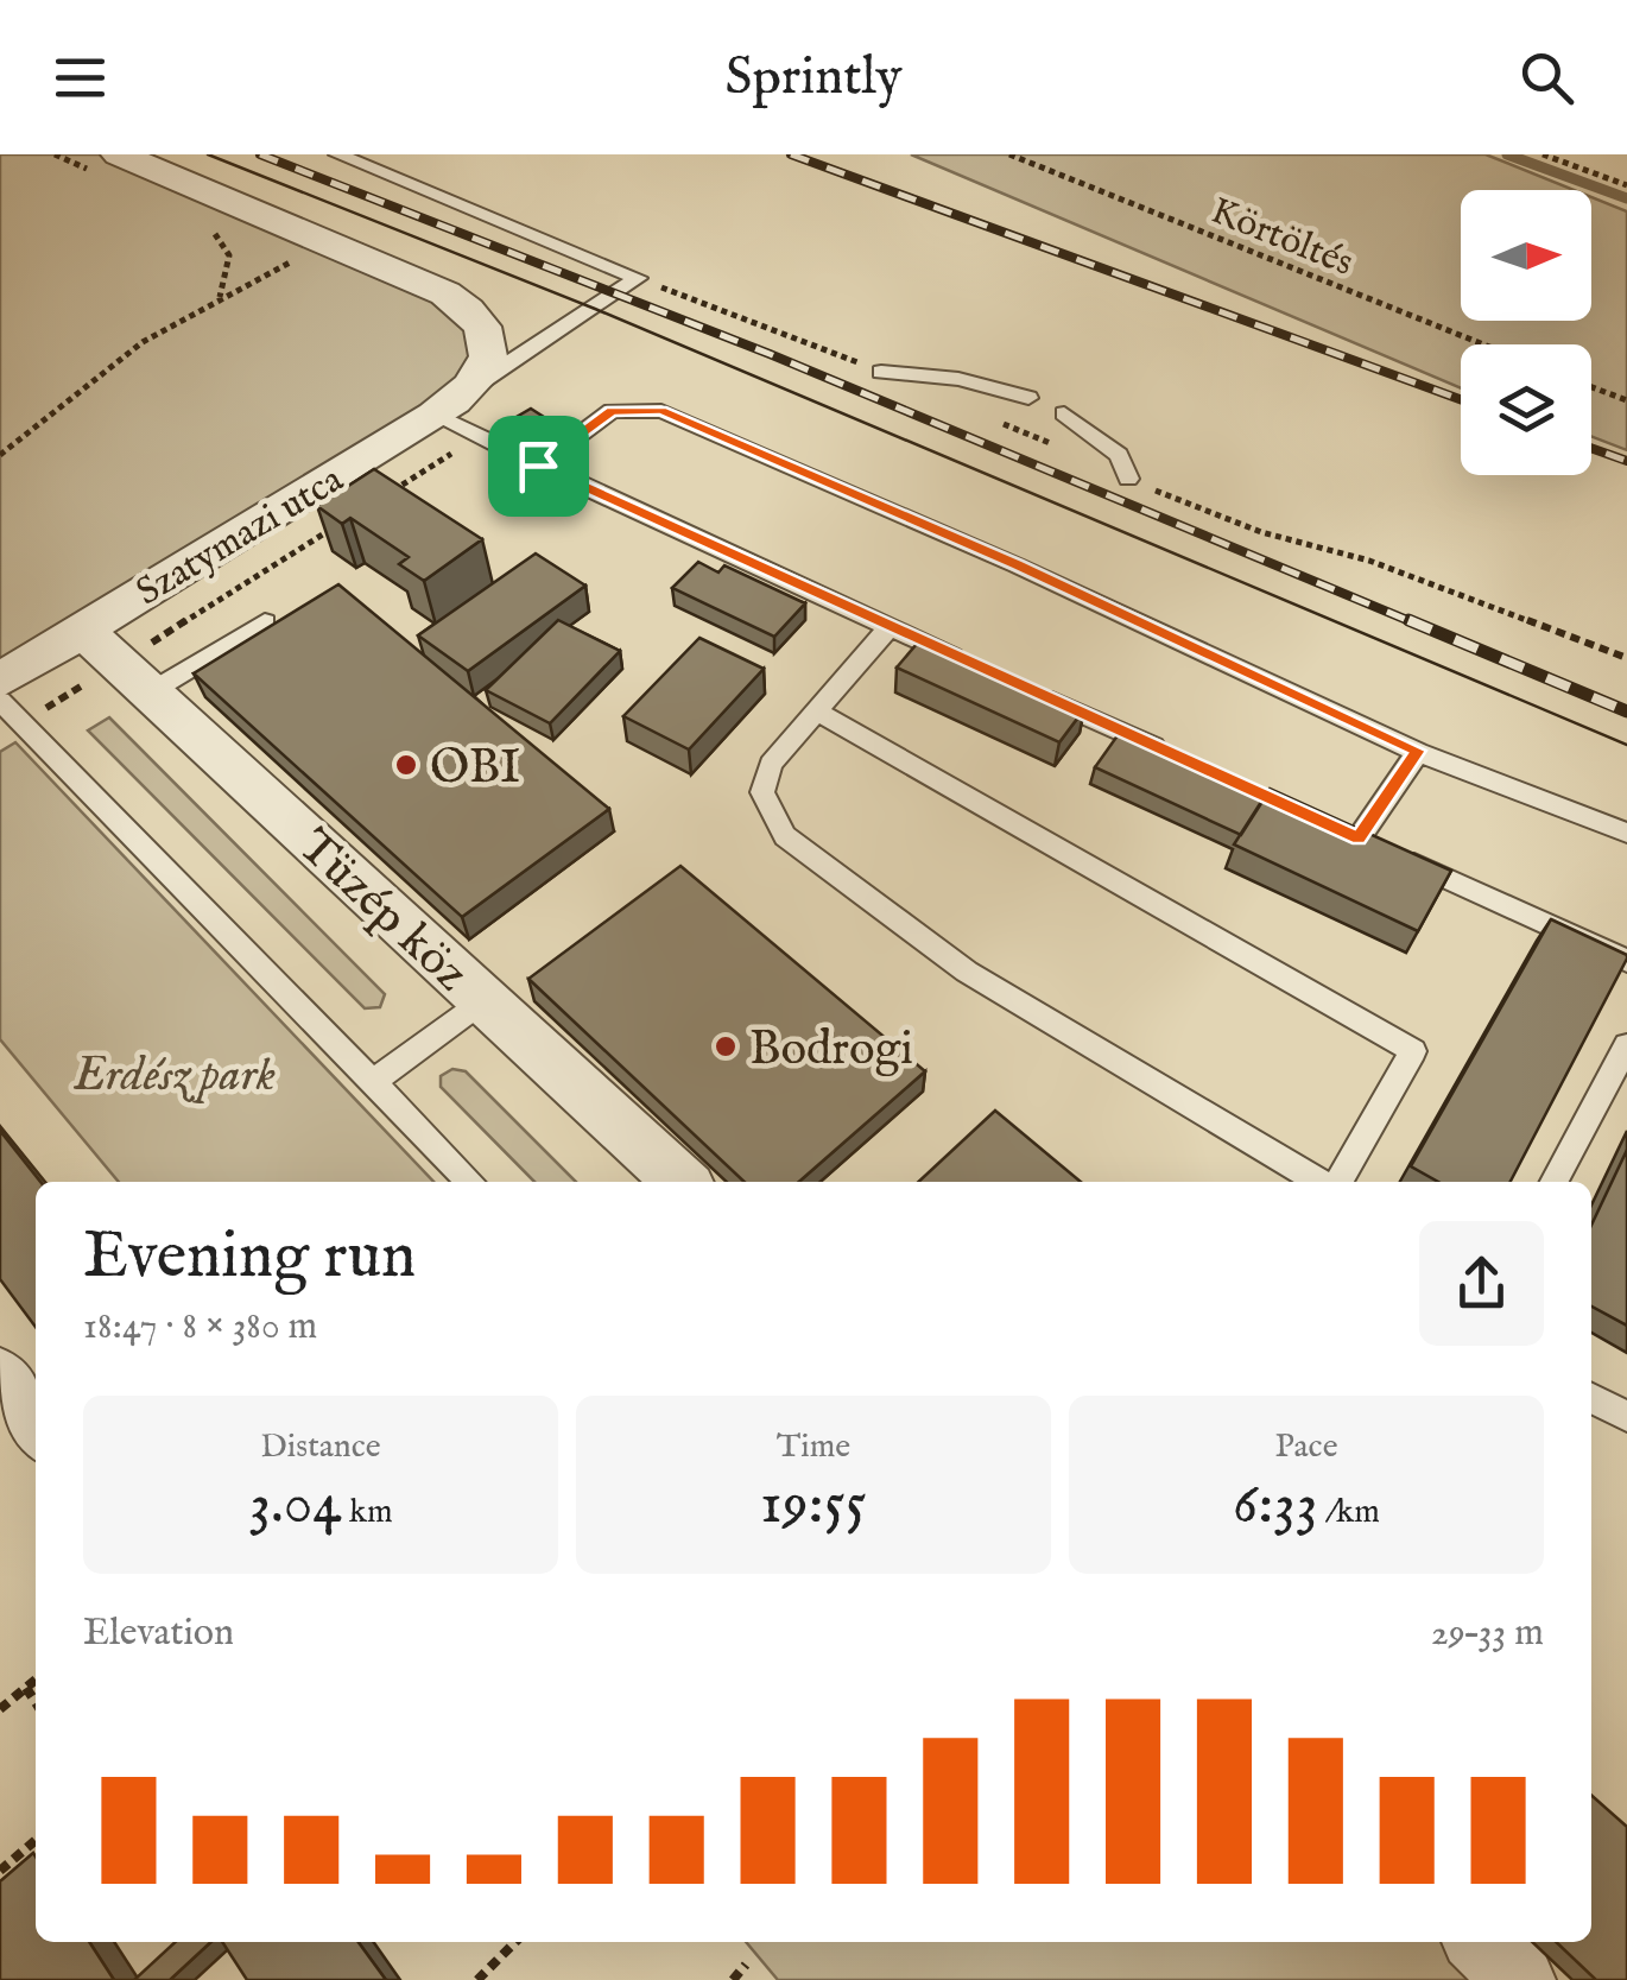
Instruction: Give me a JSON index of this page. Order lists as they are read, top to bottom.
{
  "streets": {
    "street": ["Szatymazi utca", "Tüzép köz"],
    "path": ["Körtöltés"]
  },
  "crossings": [
    ["Szatymazi utca", "Tüzép köz"]
  ],
  "parks": ["Erdész park"],
  "places": ["OBI", "Bodrogi"],
  "north": "right",
  "page": {
    "header": "Sprintly",
    "heading": ["Evening run", "18:47 · 8 × 380 m"],
    "stats": [
      ["Distance", "3.04 km"],
      ["Time", "19:55"],
      ["Pace", "6:33 /km"]
    ],
    "chart": ["Elevation", "29–33 m"]
  }
}
